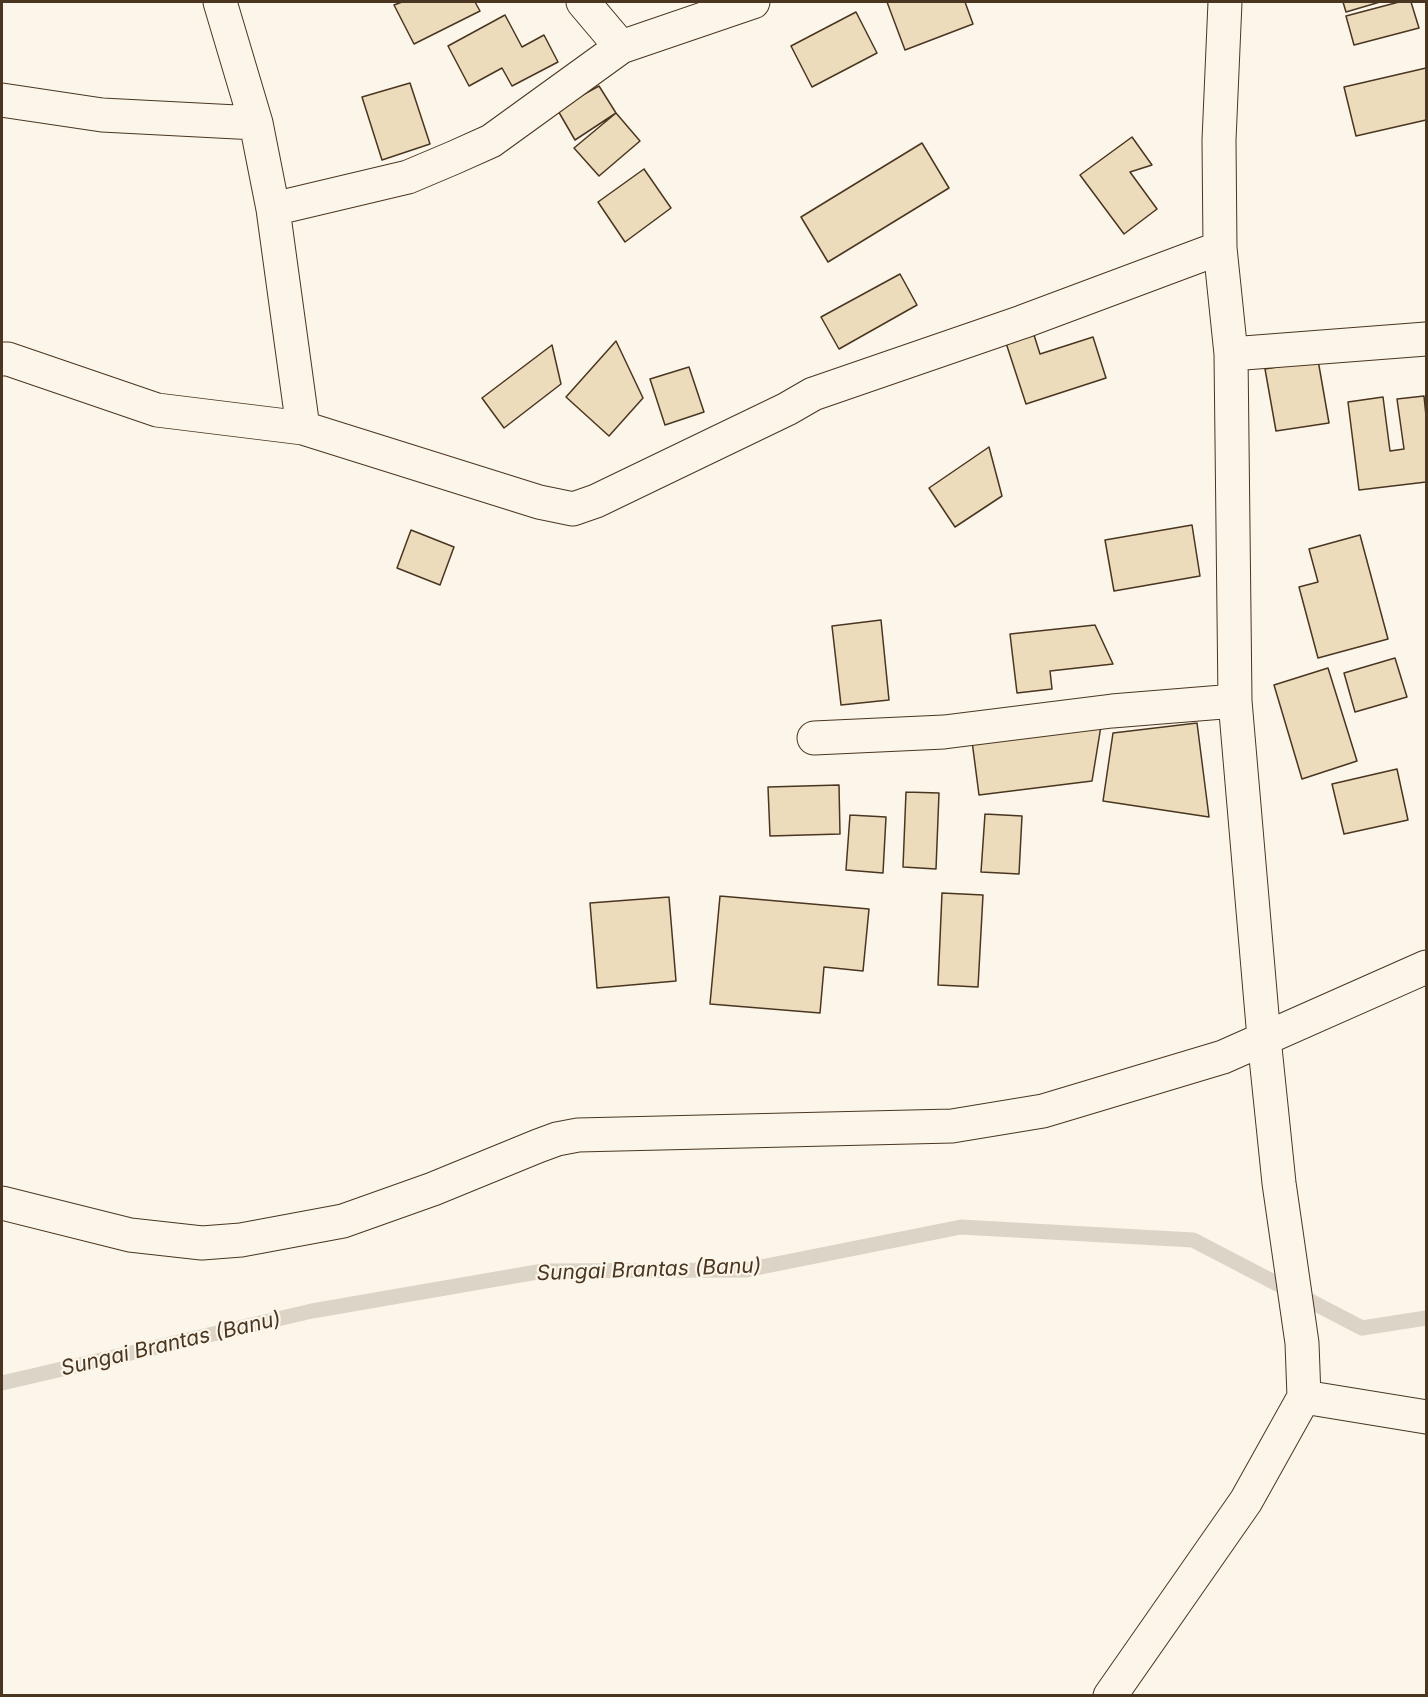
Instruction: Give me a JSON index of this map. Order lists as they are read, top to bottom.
{
  "water": ["Sungai Brantas (Banu)"]
}
